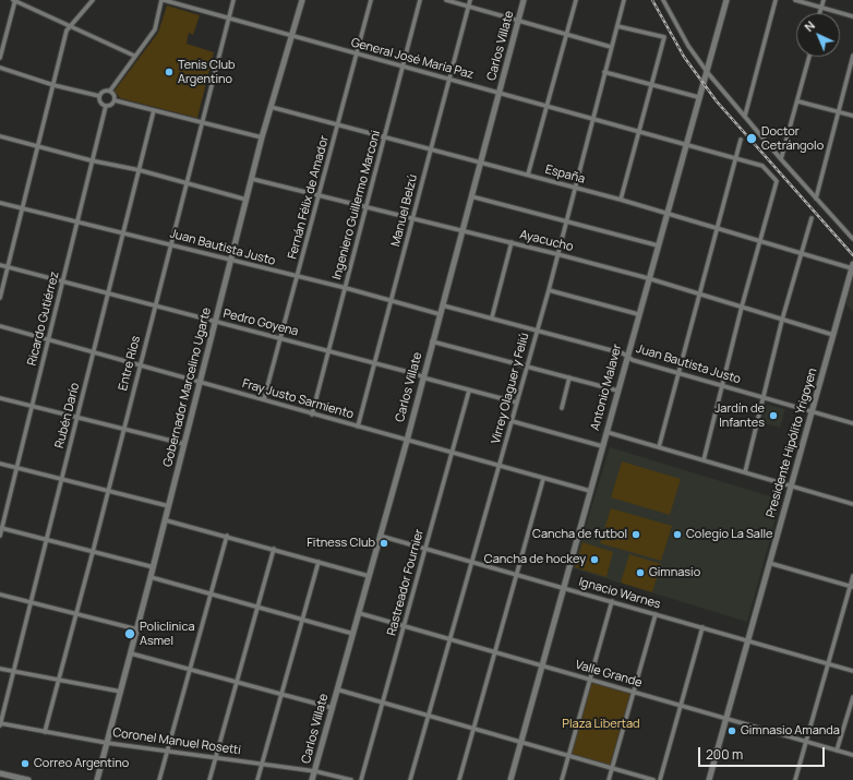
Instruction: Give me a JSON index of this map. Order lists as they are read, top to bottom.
{
  "streets": {
    "street": [
      "Carlos Villate",
      "General José María Paz",
      "España",
      "Fernán Félix de Amador",
      "Ingeniero Guillermo Marconi",
      "Manuel Belzú",
      "Ayacucho",
      "Juan Bautista Justo",
      "Ricardo Gutiérrez",
      "Pedro Goyena",
      "Entre Ríos",
      "Gobernador Marcelino Ugarte",
      "Antonio Malaver",
      "Virrey Olaguer y Feliú",
      "Fray Justo Sarmiento",
      "Rubén Darío",
      "Presidente Hipólito Yrigoyen",
      "Rastreador Fournier",
      "Ignacio Warnes",
      "Valle Grande",
      "Coronel Manuel Rosetti"
    ]
  },
  "crossings": [
    ["Carlos Villate", "General José María Paz"],
    ["Carlos Villate", "España"],
    ["Carlos Villate", "Ayacucho"],
    ["Carlos Villate", "Juan Bautista Justo"],
    ["Carlos Villate", "Pedro Goyena"],
    ["Carlos Villate", "Fray Justo Sarmiento"],
    ["Carlos Villate", "Ignacio Warnes"],
    ["Carlos Villate", "Valle Grande"],
    ["Carlos Villate", "Coronel Manuel Rosetti"],
    ["General José María Paz", "España"],
    ["General José María Paz", "Fernán Félix de Amador"],
    ["General José María Paz", "Ingeniero Guillermo Marconi"],
    ["General José María Paz", "Manuel Belzú"],
    ["General José María Paz", "Entre Ríos"],
    ["General José María Paz", "Gobernador Marcelino Ugarte"],
    ["General José María Paz", "Antonio Malaver"],
    ["General José María Paz", "Virrey Olaguer y Feliú"],
    ["España", "Fernán Félix de Amador"],
    ["España", "Ingeniero Guillermo Marconi"],
    ["España", "Manuel Belzú"],
    ["España", "Gobernador Marcelino Ugarte"],
    ["España", "Antonio Malaver"],
    ["España", "Virrey Olaguer y Feliú"],
    ["España", "Presidente Hipólito Yrigoyen"],
    ["Fernán Félix de Amador", "Ayacucho"],
    ["Fernán Félix de Amador", "Juan Bautista Justo"],
    ["Fernán Félix de Amador", "Pedro Goyena"],
    ["Fernán Félix de Amador", "Fray Justo Sarmiento"],
    ["Ingeniero Guillermo Marconi", "Ayacucho"],
    ["Ingeniero Guillermo Marconi", "Juan Bautista Justo"],
    ["Ingeniero Guillermo Marconi", "Pedro Goyena"],
    ["Ingeniero Guillermo Marconi", "Fray Justo Sarmiento"],
    ["Manuel Belzú", "Ayacucho"],
    ["Manuel Belzú", "Juan Bautista Justo"],
    ["Manuel Belzú", "Pedro Goyena"],
    ["Manuel Belzú", "Fray Justo Sarmiento"],
    ["Ayacucho", "Gobernador Marcelino Ugarte"],
    ["Ayacucho", "Antonio Malaver"],
    ["Ayacucho", "Virrey Olaguer y Feliú"],
    ["Ayacucho", "Presidente Hipólito Yrigoyen"],
    ["Juan Bautista Justo", "Ricardo Gutiérrez"],
    ["Juan Bautista Justo", "Entre Ríos"],
    ["Juan Bautista Justo", "Gobernador Marcelino Ugarte"],
    ["Juan Bautista Justo", "Antonio Malaver"],
    ["Juan Bautista Justo", "Virrey Olaguer y Feliú"],
    ["Juan Bautista Justo", "Rubén Darío"],
    ["Juan Bautista Justo", "Presidente Hipólito Yrigoyen"],
    ["Ricardo Gutiérrez", "Pedro Goyena"],
    ["Ricardo Gutiérrez", "Fray Justo Sarmiento"],
    ["Pedro Goyena", "Entre Ríos"],
    ["Pedro Goyena", "Gobernador Marcelino Ugarte"],
    ["Pedro Goyena", "Virrey Olaguer y Feliú"],
    ["Pedro Goyena", "Rubén Darío"],
    ["Pedro Goyena", "Rastreador Fournier"],
    ["Entre Ríos", "Fray Justo Sarmiento"],
    ["Entre Ríos", "Coronel Manuel Rosetti"],
    ["Gobernador Marcelino Ugarte", "Fray Justo Sarmiento"],
    ["Gobernador Marcelino Ugarte", "Coronel Manuel Rosetti"],
    ["Antonio Malaver", "Fray Justo Sarmiento"],
    ["Antonio Malaver", "Ignacio Warnes"],
    ["Antonio Malaver", "Valle Grande"],
    ["Virrey Olaguer y Feliú", "Fray Justo Sarmiento"],
    ["Virrey Olaguer y Feliú", "Ignacio Warnes"],
    ["Virrey Olaguer y Feliú", "Valle Grande"],
    ["Fray Justo Sarmiento", "Rubén Darío"],
    ["Fray Justo Sarmiento", "Rastreador Fournier"],
    ["Rubén Darío", "Coronel Manuel Rosetti"],
    ["Presidente Hipólito Yrigoyen", "Ignacio Warnes"],
    ["Presidente Hipólito Yrigoyen", "Valle Grande"],
    ["Rastreador Fournier", "Ignacio Warnes"],
    ["Rastreador Fournier", "Valle Grande"]
  ],
  "parks": ["Plaza Libertad"],
  "places": [
    "Tenis Club Argentino",
    "Doctor Cetrángolo",
    "Jardín de Infantes",
    "Cancha de futbol",
    "Colegio La Salle",
    "Fitness Club",
    "Cancha de hockey",
    "Gimnasio",
    "Policlinica Asmel",
    "Gimnasio Amanda",
    "Correo Argentino"
  ],
  "scale_bar": "200 m",
  "north": "top left"
}
